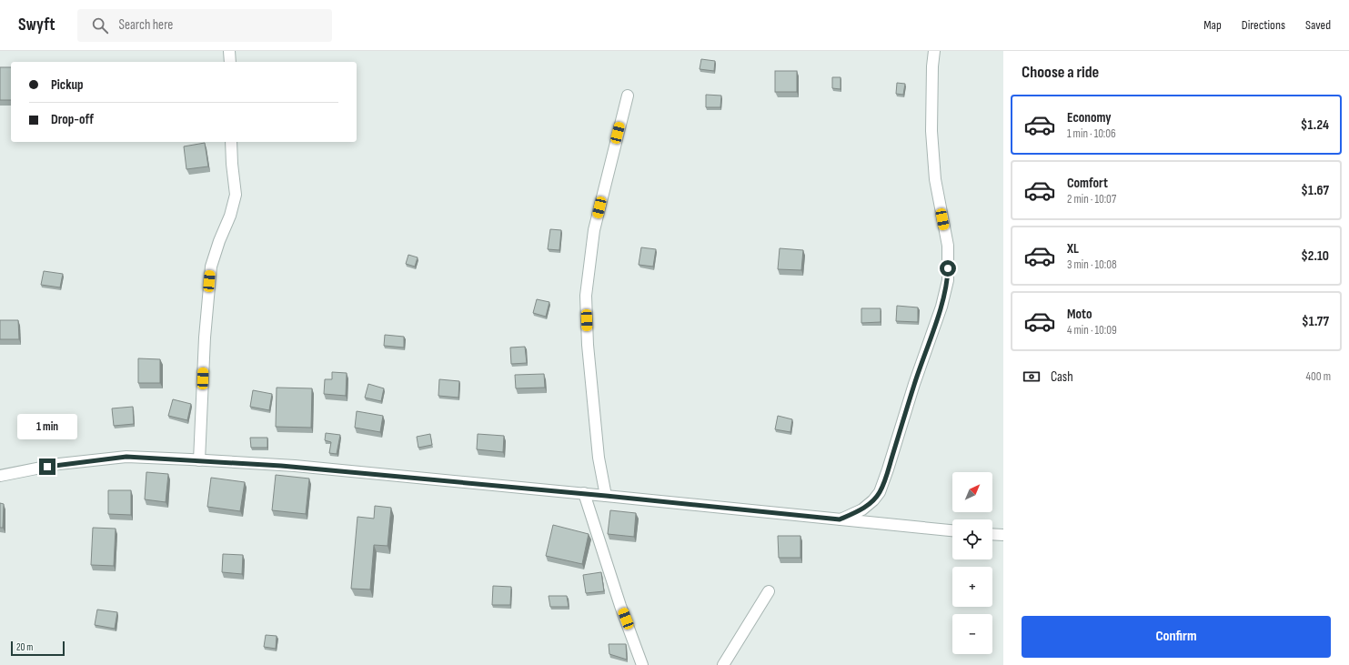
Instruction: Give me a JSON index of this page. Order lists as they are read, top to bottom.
{
  "scale_bar": "20 m",
  "north": "top right",
  "page": {
    "header": "Swyft",
    "search": "Search here",
    "nav": ["Map", "Directions", "Saved"],
    "heading": "Choose a ride",
    "banner": ["Pickup", "Drop-off"],
    "list": [
      {
        "name": "Economy",
        "note": "1 min · 10:06",
        "value": "$1.24"
      },
      {
        "name": "Comfort",
        "note": "2 min · 10:07",
        "value": "$1.67"
      },
      {
        "name": "XL",
        "note": "3 min · 10:08",
        "value": "$2.10"
      },
      {
        "name": "Moto",
        "note": "4 min · 10:09",
        "value": "$1.77"
      }
    ],
    "pay": ["Cash", "400 m"],
    "bubble": "1 min",
    "map_buttons": ["+", "−"],
    "buttons": "Confirm",
    "scale": "20 m"
  }
}
